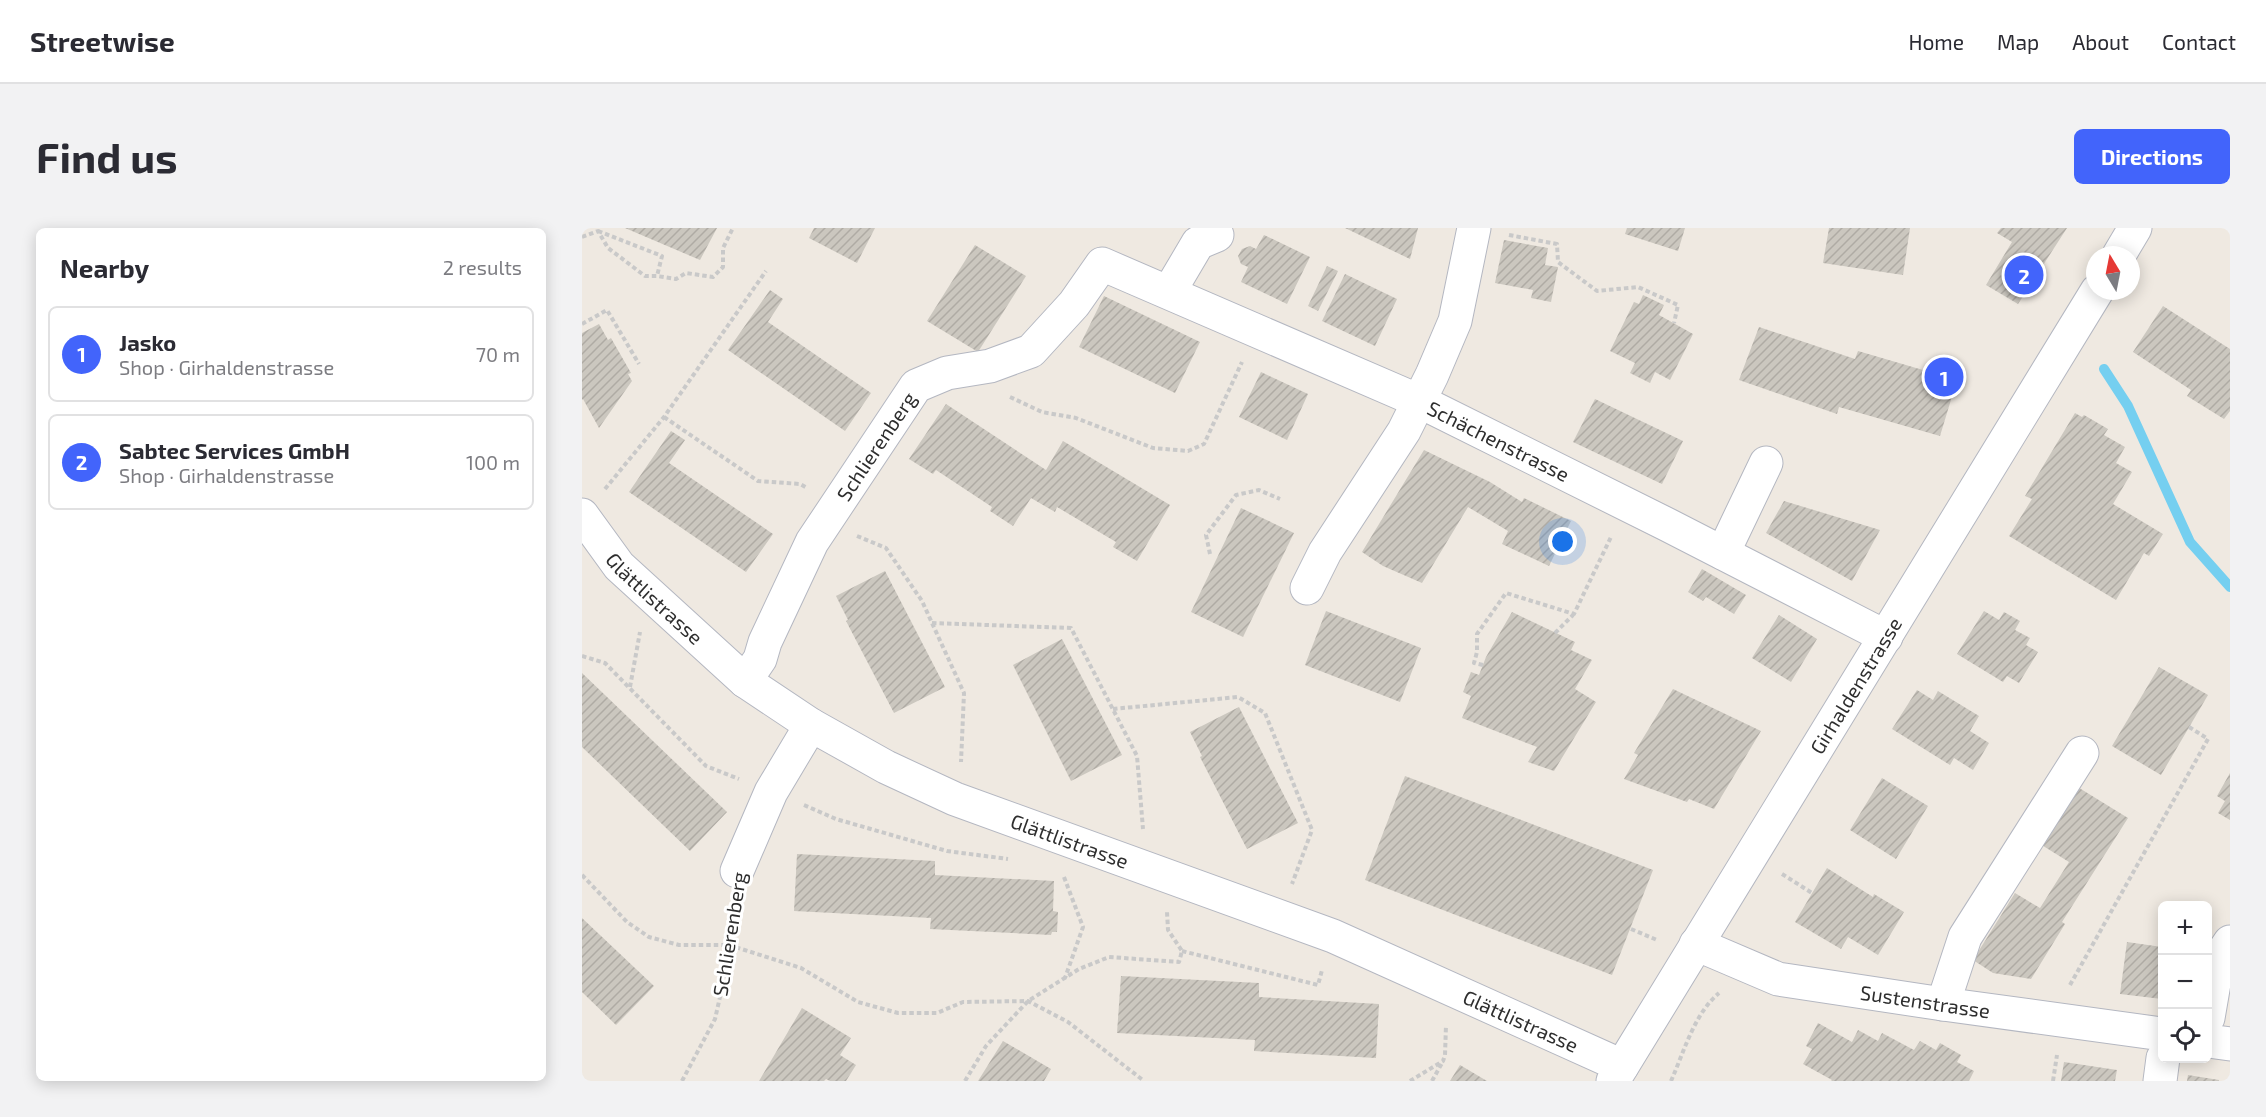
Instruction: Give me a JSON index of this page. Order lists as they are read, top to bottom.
{
  "streets": {
    "street": [
      "Schächenstrasse",
      "Schlierenberg",
      "Glättlistrasse",
      "Girhaldenstrasse",
      "Sustenstrasse"
    ]
  },
  "crossings": [
    ["Schächenstrasse", "Schlierenberg"],
    ["Schächenstrasse", "Girhaldenstrasse"],
    ["Schlierenberg", "Glättlistrasse"],
    ["Glättlistrasse", "Girhaldenstrasse"],
    ["Girhaldenstrasse", "Sustenstrasse"]
  ],
  "north": "top",
  "page": {
    "header": "Streetwise",
    "nav": [
      "Home",
      "Map",
      "About",
      "Contact"
    ],
    "buttons": "Directions",
    "title": "Find us",
    "heading": ["Nearby", "2 results"],
    "pins": ["2", "1"],
    "list": [
      {
        "mark": "1",
        "name": "Jasko",
        "note": "Shop · Girhaldenstrasse",
        "value": "70 m"
      },
      {
        "mark": "2",
        "name": "Sabtec Services GmbH",
        "note": "Shop · Girhaldenstrasse",
        "value": "100 m"
      }
    ],
    "map_buttons": ["+", "−"]
  }
}
